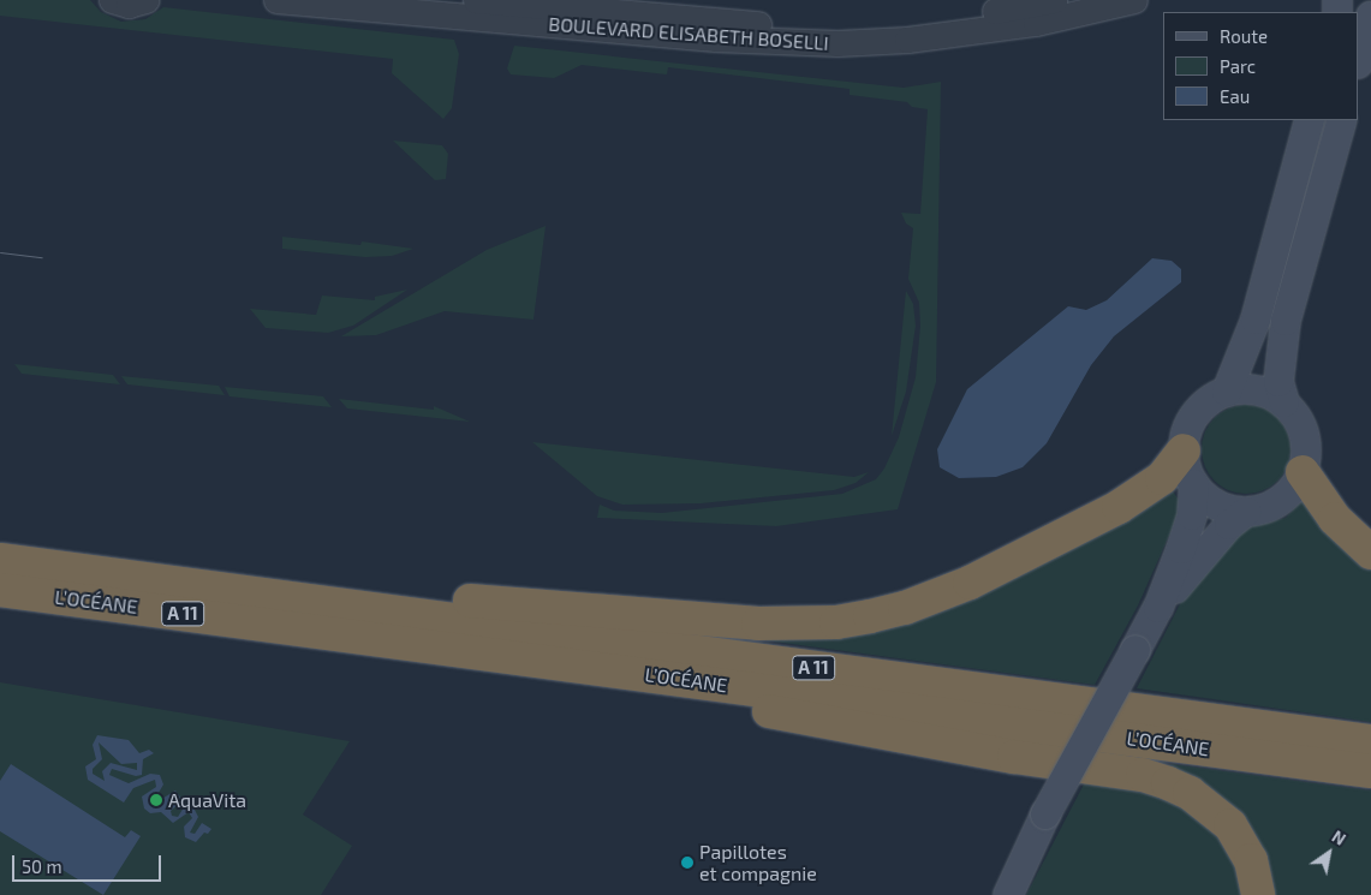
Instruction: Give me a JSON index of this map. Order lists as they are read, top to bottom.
{
  "streets": {
    "highway": ["L’OCÉANE", "A 11"],
    "street": ["BOULEVARD ELISABETH BOSELLI"]
  },
  "places": ["AquaVita", "Papillotes et compagnie"],
  "legend": ["Route", "Parc", "Eau"],
  "scale_bar": "50 m",
  "north": "top right"
}
